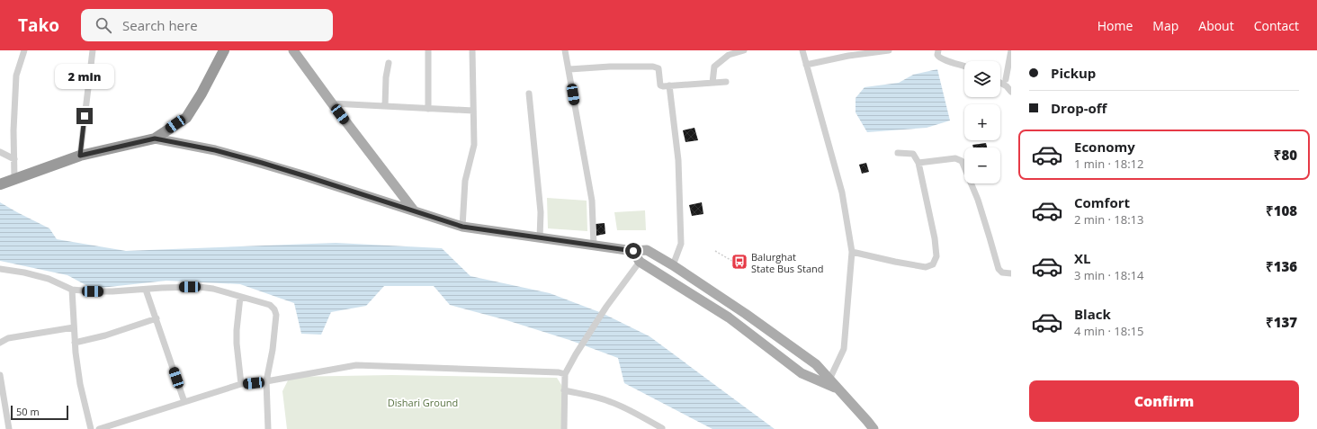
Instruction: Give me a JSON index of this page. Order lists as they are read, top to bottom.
{
  "parks": ["Dishari Ground"],
  "places": {
    "bus stop": ["Balurghat State Bus Stand"]
  },
  "scale_bar": "50 m",
  "page": {
    "header": "Tako",
    "search": "Search here",
    "nav": [
      "Home",
      "Map",
      "About",
      "Contact"
    ],
    "banner": ["Pickup", "Drop-off"],
    "map_buttons": ["+", "−"],
    "bubble": "2 min",
    "list": [
      {
        "name": "Economy",
        "note": "1 min · 18:12",
        "value": "₹80"
      },
      {
        "name": "Comfort",
        "note": "2 min · 18:13",
        "value": "₹108"
      },
      {
        "name": "XL",
        "note": "3 min · 18:14",
        "value": "₹136"
      },
      {
        "name": "Black",
        "note": "4 min · 18:15",
        "value": "₹137"
      }
    ],
    "buttons": "Confirm",
    "scale": "50 m"
  }
}
